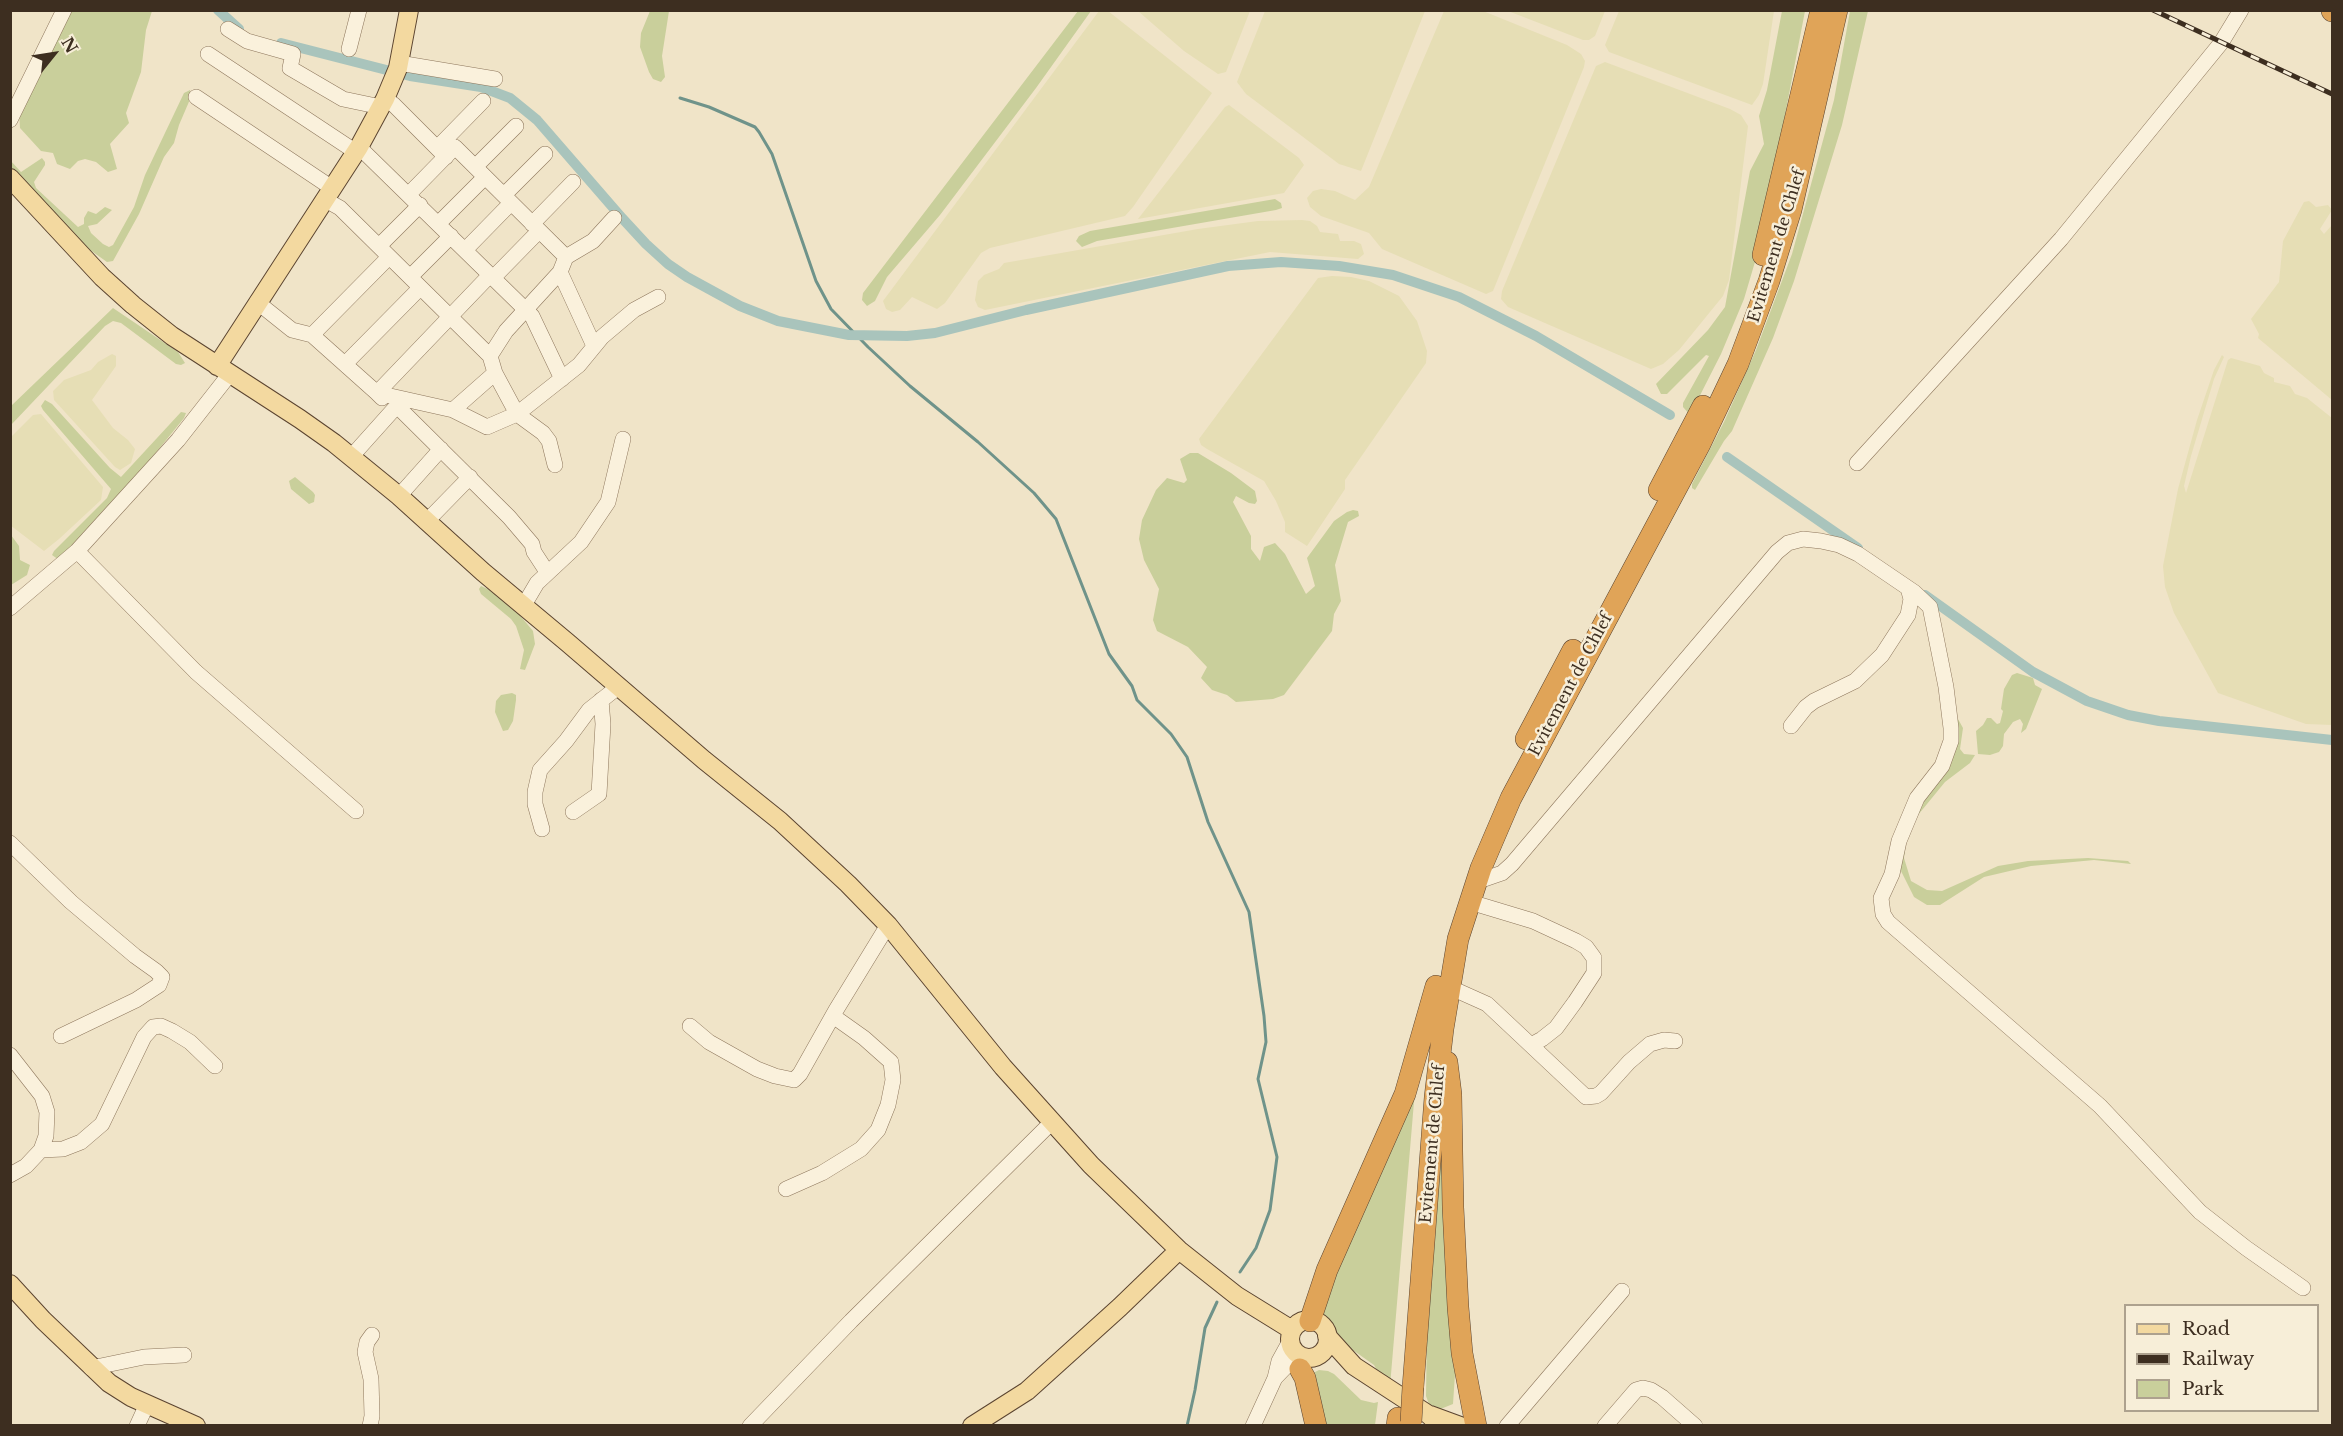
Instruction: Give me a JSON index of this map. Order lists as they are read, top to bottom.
{
  "streets": {
    "highway": ["Evitement de Chlef"]
  },
  "legend": ["Road", "Railway", "Park"],
  "north": "top right"
}
